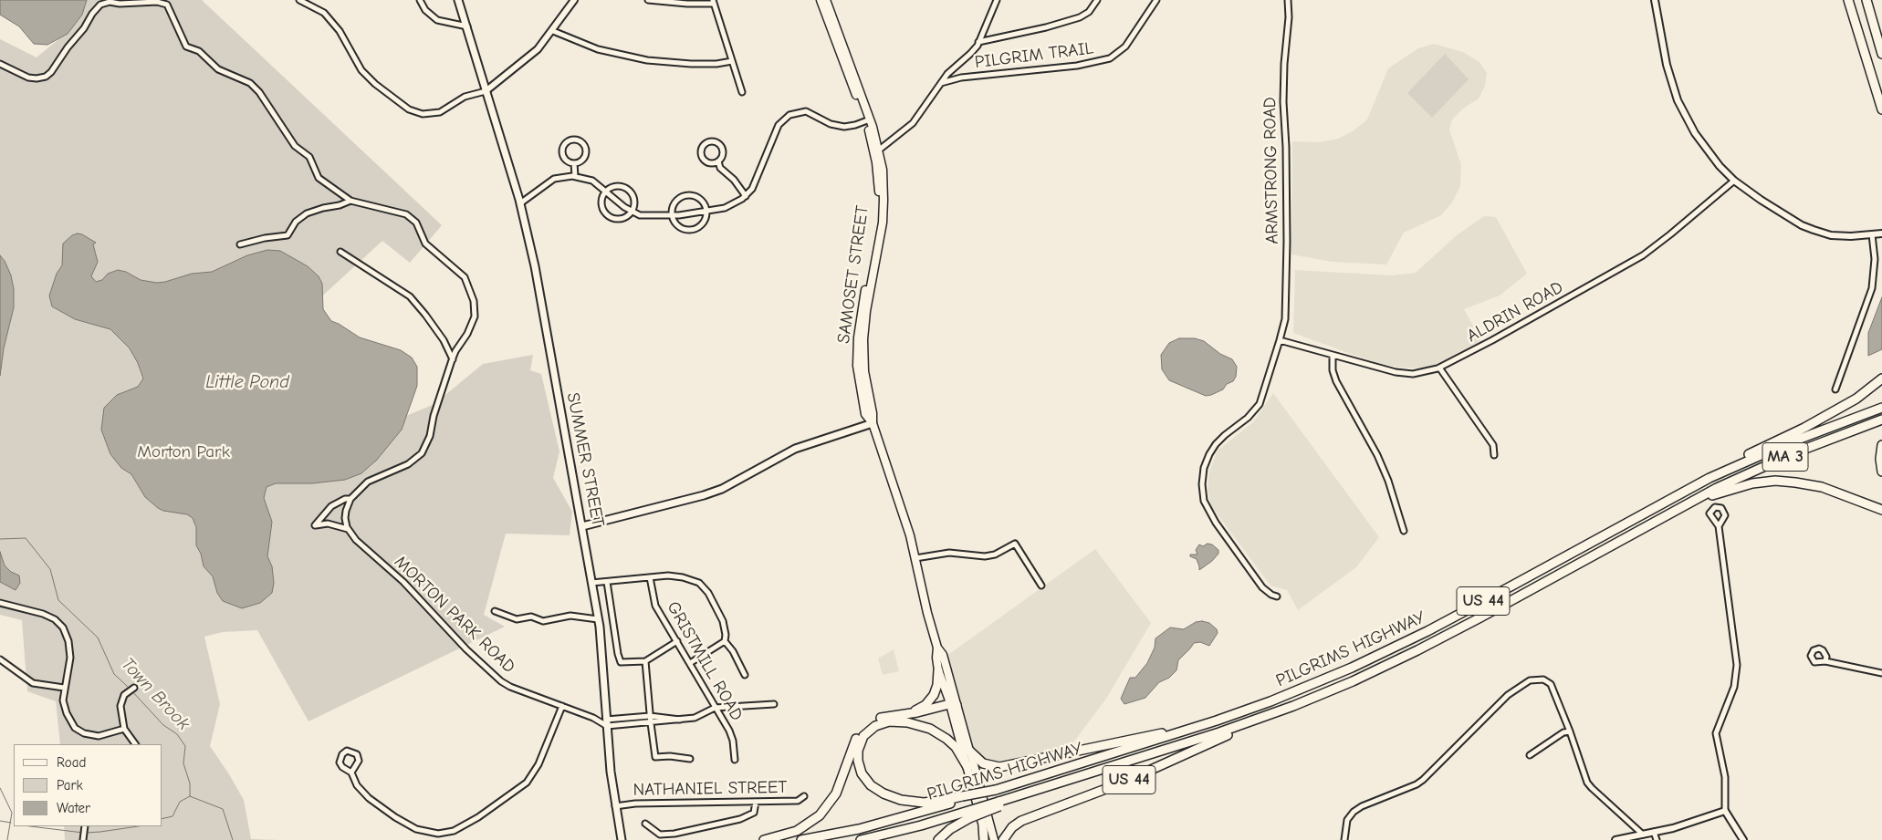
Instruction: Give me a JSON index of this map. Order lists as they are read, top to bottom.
{
  "streets": {
    "highway": ["MA 3", "US 44", "PILGRIMS HIGHWAY"],
    "main road": ["SAMOSET STREET", "SUMMER STREET"],
    "street": [
      "PILGRIM TRAIL",
      "ARMSTRONG ROAD",
      "ALDRIN ROAD",
      "MORTON PARK ROAD",
      "GRISTMILL ROAD",
      "NATHANIEL STREET"
    ]
  },
  "crossings": [
    ["ARMSTRONG ROAD", "ALDRIN ROAD"],
    ["SAMOSET STREET", "US 44"],
    ["SUMMER STREET", "MORTON PARK ROAD"],
    ["SUMMER STREET", "NATHANIEL STREET"],
    ["US 44", "PILGRIMS HIGHWAY"]
  ],
  "water": ["Little Pond", "Town Brook"],
  "parks": ["Morton Park"],
  "legend": ["Road", "Park", "Water"]
}
